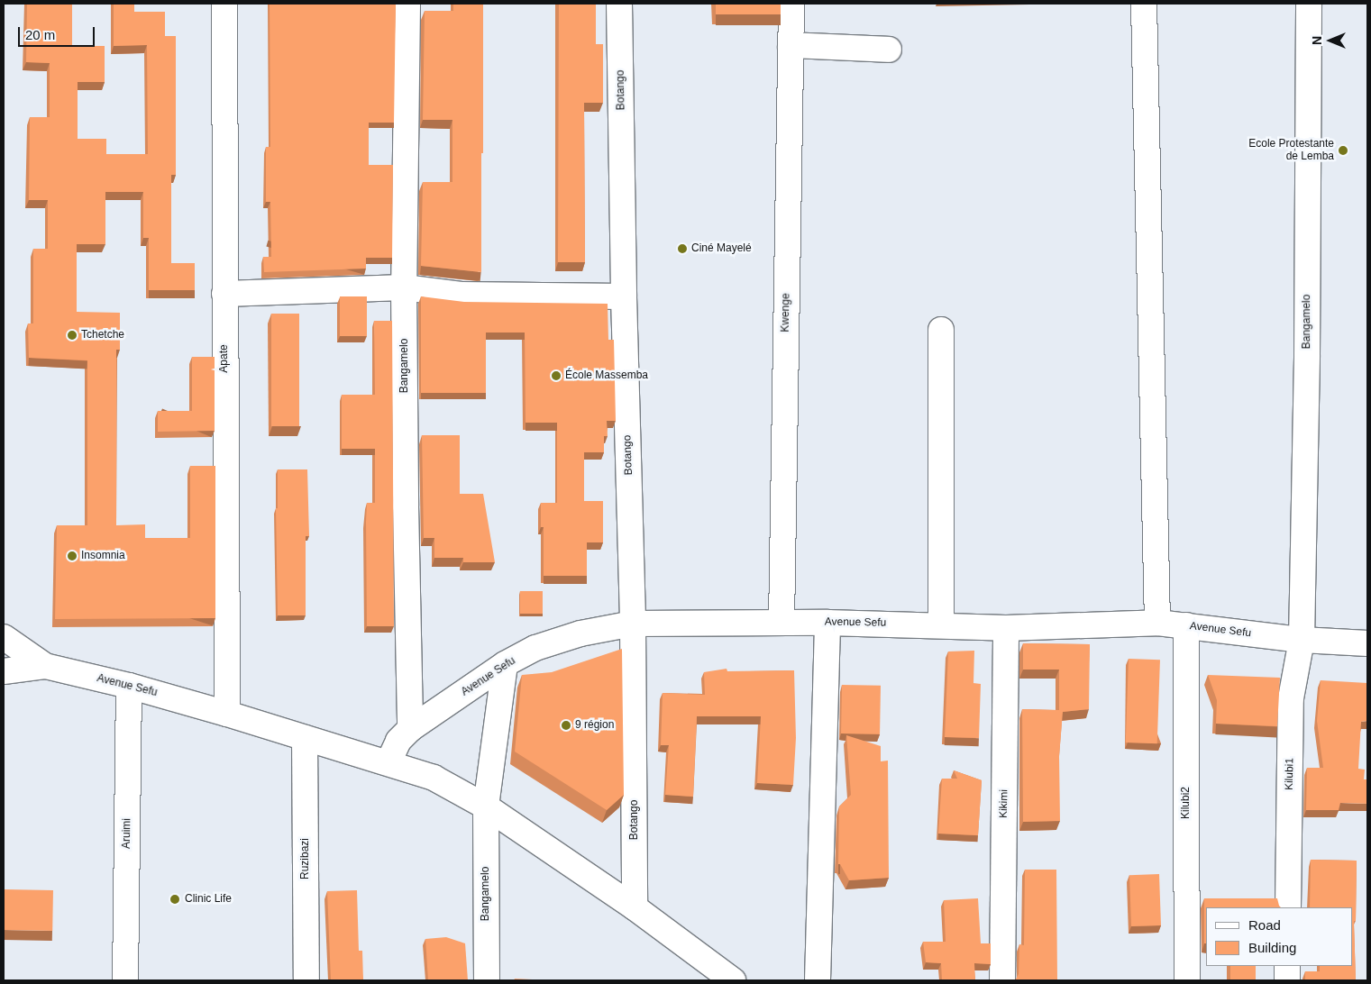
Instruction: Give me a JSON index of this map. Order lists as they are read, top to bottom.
{
  "streets": {
    "street": [
      "Botango",
      "Kwenge",
      "Bangamelo",
      "Apate",
      "Avenue Sefu",
      "Kilubi1",
      "Kilubi2",
      "Kikimi",
      "Aruimi",
      "Ruzibazi"
    ]
  },
  "crossings": [
    ["Botango", "Avenue Sefu"],
    ["Kwenge", "Avenue Sefu"],
    ["Bangamelo", "Avenue Sefu"],
    ["Bangamelo", "Kilubi1"],
    ["Apate", "Avenue Sefu"],
    ["Avenue Sefu", "Kilubi1"],
    ["Avenue Sefu", "Kilubi2"],
    ["Avenue Sefu", "Kikimi"],
    ["Avenue Sefu", "Aruimi"],
    ["Avenue Sefu", "Ruzibazi"]
  ],
  "places": [
    "Ecole Protestante de Lemba",
    "Ciné Mayelé",
    "Tchetche",
    "École Massemba",
    "Insomnia",
    "9 région",
    "Clinic Life"
  ],
  "legend": ["Road", "Building"],
  "scale_bar": "20 m",
  "north": "left"
}
